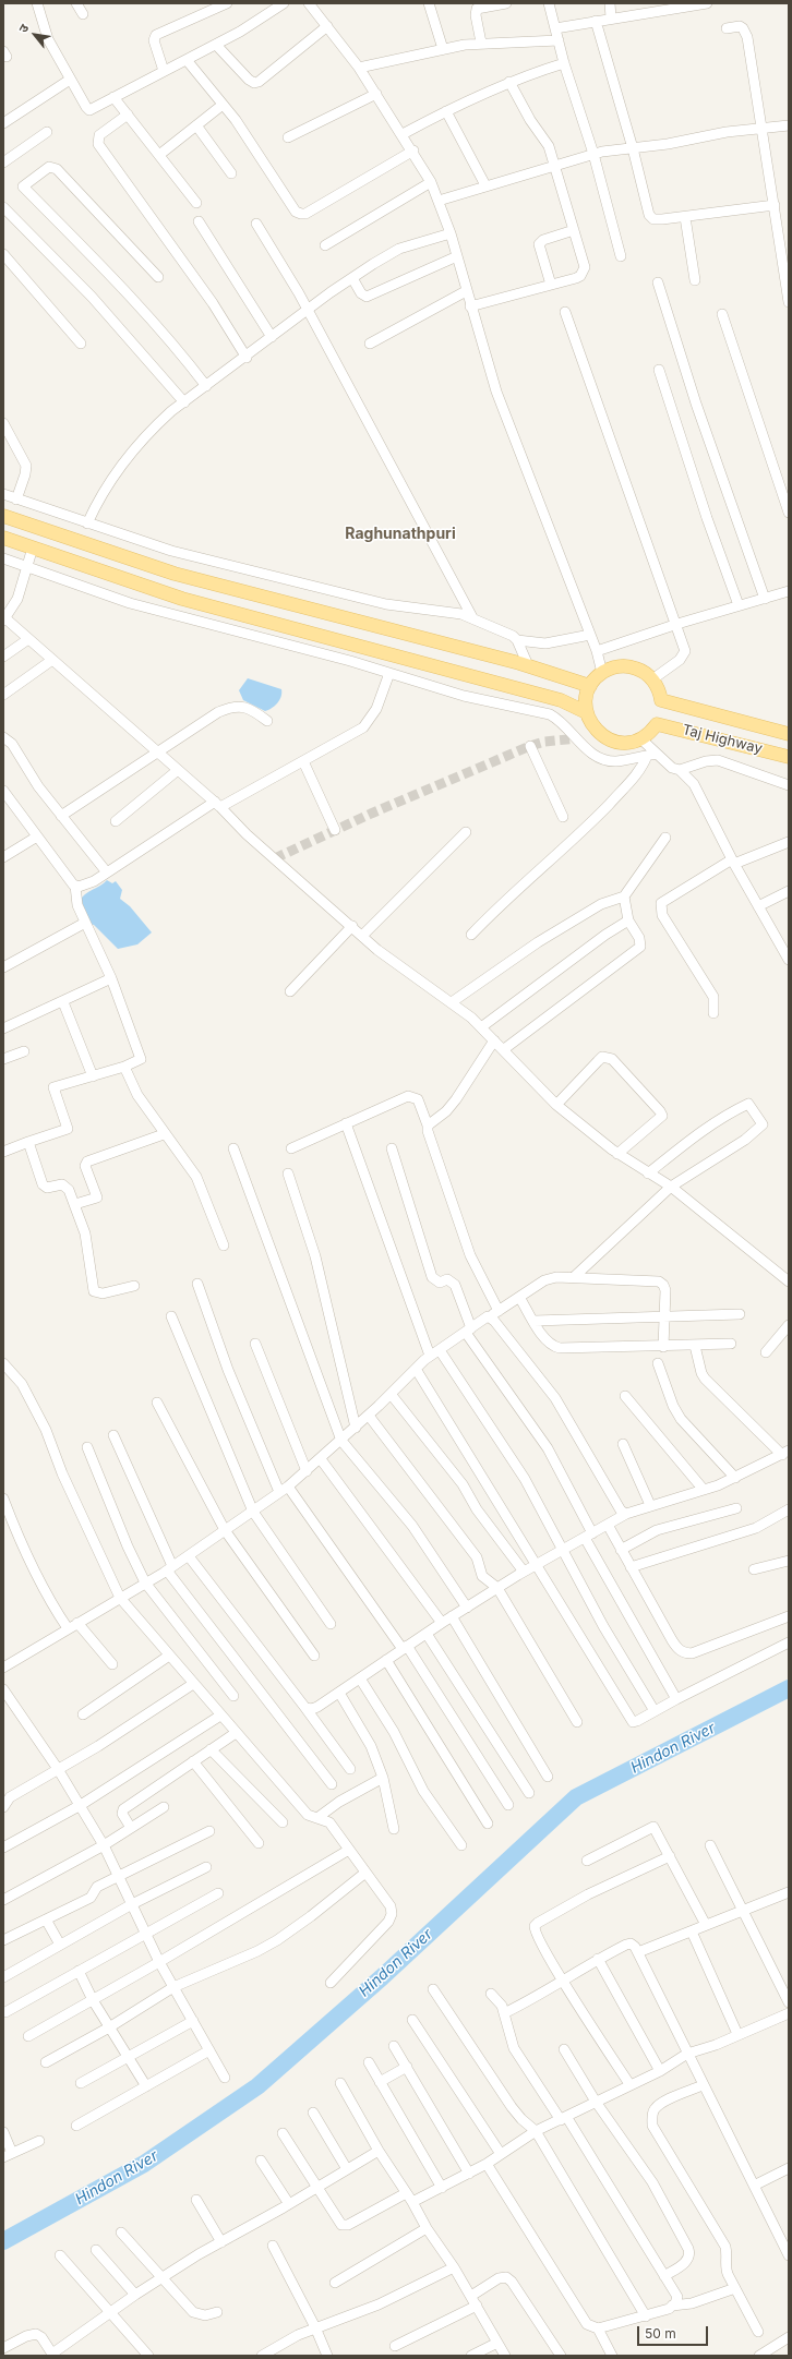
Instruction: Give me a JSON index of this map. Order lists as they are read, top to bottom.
{
  "streets": {
    "main road": ["Taj Highway"]
  },
  "districts": ["Raghunathpuri"],
  "water": ["Hindon River"],
  "scale_bar": "50 m",
  "north": "top left"
}
